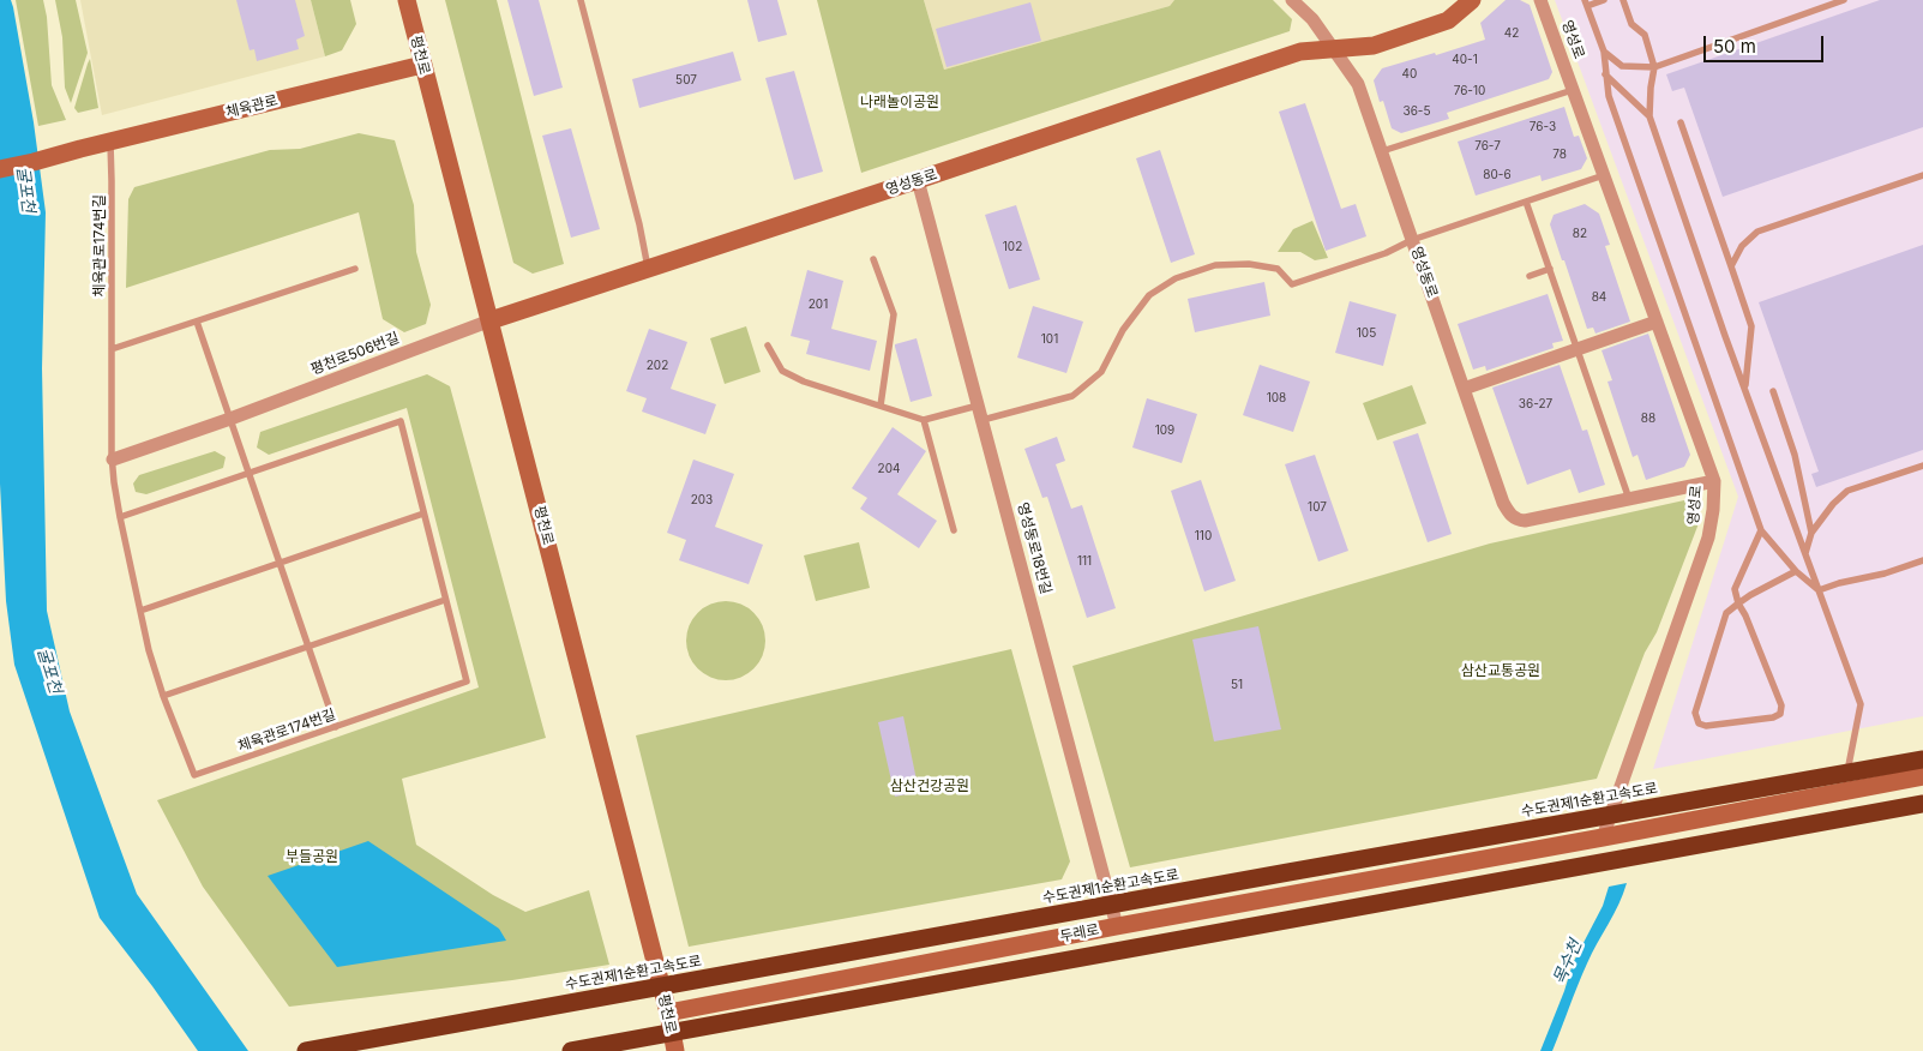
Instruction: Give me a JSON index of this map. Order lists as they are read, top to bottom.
{
  "streets": {
    "highway": ["수도권제1순환고속도로"],
    "street": [
      "영성로",
      "평천로",
      "체육관로",
      "영성동로",
      "평천로506번길",
      "영성동로18번길",
      "두레로"
    ],
    "lane": ["체육관로174번길"]
  },
  "crossings": [
    ["영성로", "두레로"],
    ["평천로", "체육관로"],
    ["평천로", "영성동로"],
    ["평천로", "평천로506번길"],
    ["평천로", "두레로"],
    ["체육관로", "체육관로174번길"],
    ["영성동로", "평천로506번길"],
    ["영성동로", "영성동로18번길"],
    ["체육관로174번길", "평천로506번길"],
    ["영성동로18번길", "두레로"]
  ],
  "water": ["굴포천", "목수천"],
  "parks": [
    "나래놀이공원",
    "삼산교통공원",
    "삼산건강공원",
    "부들공원"
  ],
  "house_numbers": [
    "42",
    "40-1",
    "40",
    "507",
    "76-10",
    "36-5",
    "76-3",
    "76-7",
    "78",
    "80-6",
    "82",
    "102",
    "84",
    "201",
    "105",
    "101",
    "202",
    "108",
    "36-27",
    "88",
    "109",
    "204",
    "203",
    "107",
    "110",
    "111",
    "51"
  ],
  "scale_bar": "50 m"
}
